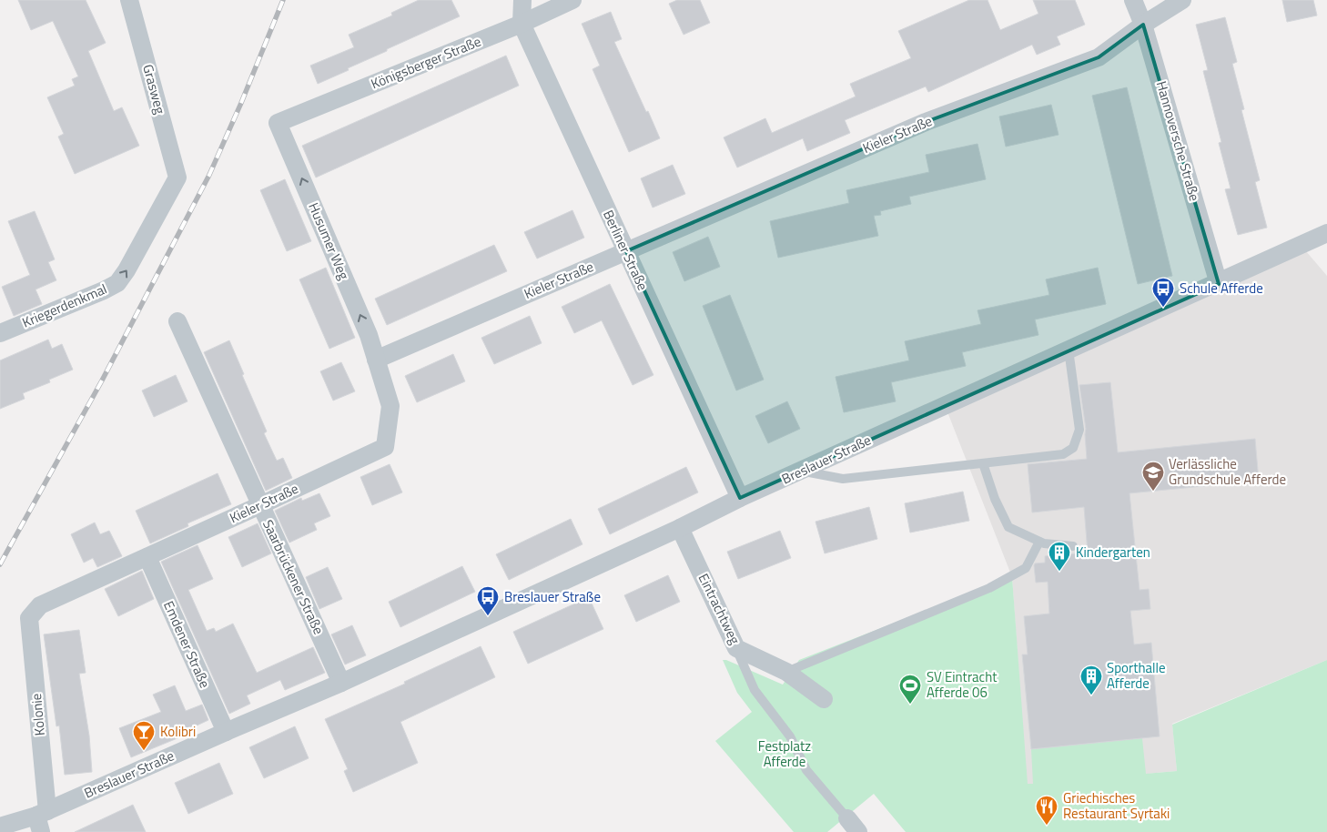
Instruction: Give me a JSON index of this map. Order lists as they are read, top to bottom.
{
  "streets": {
    "street": [
      "Königsberger Straße",
      "Grasweg",
      "Kieler Straße",
      "Hannoversche Straße",
      "Husumer Weg",
      "Berliner Straße",
      "Kriegerdenkmal",
      "Breslauer Straße",
      "Saarbrückener Straße",
      "Eintrachtweg",
      "Emdener Straße",
      "Kolonie"
    ]
  },
  "crossings": [
    ["Königsberger Straße", "Husumer Weg"],
    ["Königsberger Straße", "Berliner Straße"],
    ["Grasweg", "Kriegerdenkmal"],
    ["Kieler Straße", "Hannoversche Straße"],
    ["Kieler Straße", "Husumer Weg"],
    ["Kieler Straße", "Berliner Straße"],
    ["Kieler Straße", "Saarbrückener Straße"],
    ["Kieler Straße", "Emdener Straße"],
    ["Kieler Straße", "Kolonie"],
    ["Hannoversche Straße", "Breslauer Straße"],
    ["Berliner Straße", "Breslauer Straße"],
    ["Breslauer Straße", "Saarbrückener Straße"],
    ["Breslauer Straße", "Eintrachtweg"],
    ["Breslauer Straße", "Emdener Straße"],
    ["Breslauer Straße", "Kolonie"]
  ],
  "one_way": ["Husumer Weg", "Kriegerdenkmal"],
  "parks": ["Festplatz Afferde"],
  "places": {
    "bus stop": ["Schule Afferde", "Breslauer Straße"],
    "school or university": ["Verlässliche Grundschule Afferde"],
    "building": ["Kindergarten", "Sporthalle Afferde"],
    "sports": ["SV Eintracht Afferde 06"],
    "bar": ["Kolibri"],
    "restaurant": ["Griechisches Restaurant Syrtaki"]
  }
}
